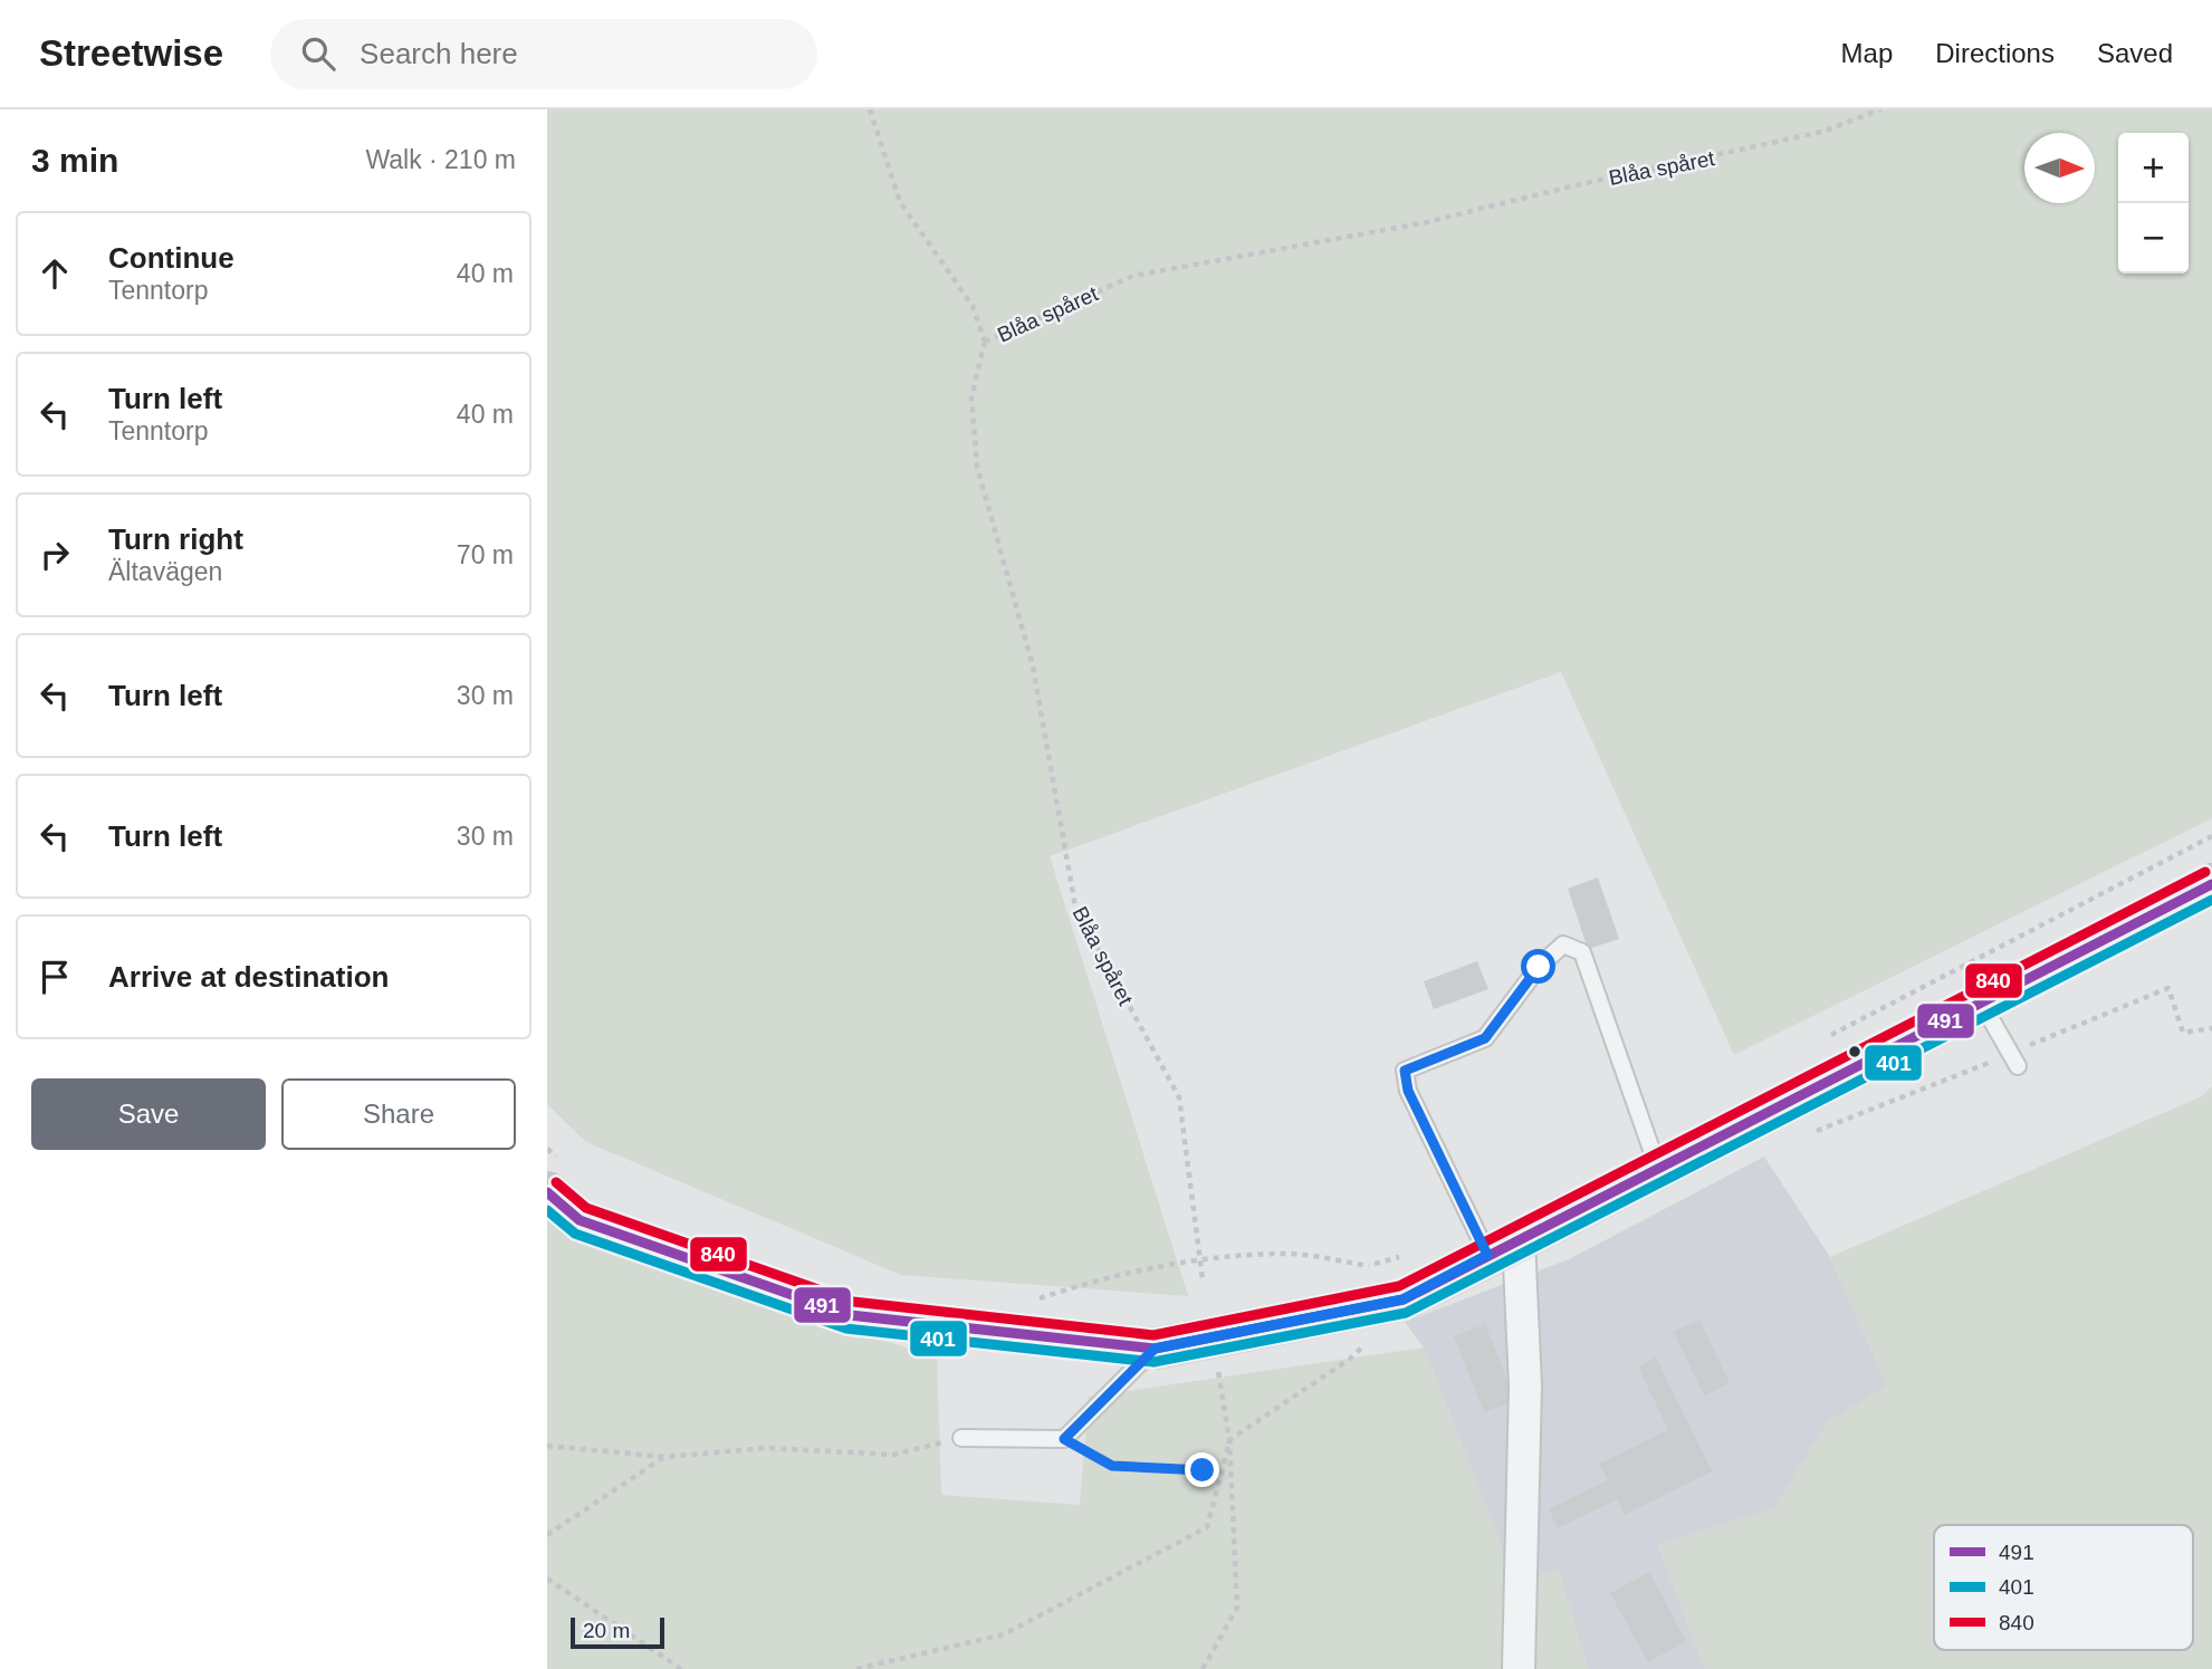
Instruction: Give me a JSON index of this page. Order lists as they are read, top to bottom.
{
  "streets": {
    "path": ["Blåa spåret"]
  },
  "lines": ["transit line 840", "transit line 491", "transit line 401"],
  "legend": ["491", "401", "840"],
  "scale_bar": "20 m",
  "north": "right",
  "page": {
    "header": "Streetwise",
    "search": "Search here",
    "nav": ["Map", "Directions", "Saved"],
    "heading": ["3 min", "Walk · 210 m"],
    "map_buttons": ["+", "−"],
    "list": [
      ["Continue", "Tenntorp", "40 m"],
      ["Turn left", "Tenntorp", "40 m"],
      ["Turn right", "Ältavägen", "70 m"],
      ["Turn left", "30 m"],
      ["Turn left", "30 m"],
      "Arrive at destination"
    ],
    "buttons": ["Save", "Share"],
    "scale": "20 m"
  }
}
